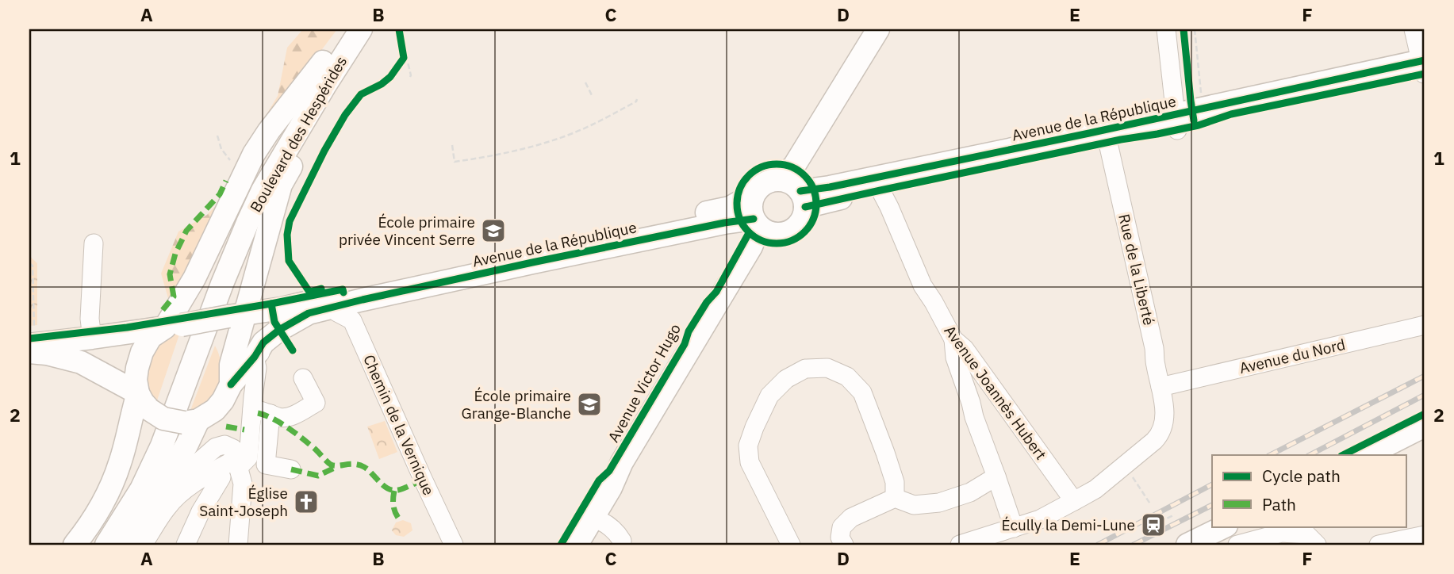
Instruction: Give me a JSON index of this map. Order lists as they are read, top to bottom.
{
  "streets": {
    "main road": ["Avenue de la République", "Boulevard des Hespérides", "Avenue Victor Hugo"],
    "street": [
      "Rue de la Liberté",
      "Avenue du Nord",
      "Avenue Joannès Hubert",
      "Chemin de la Vernique"
    ]
  },
  "crossings": [
    ["Avenue de la République", "Rue de la Liberté"],
    ["Avenue de la République", "Avenue Victor Hugo"],
    ["Avenue de la République", "Avenue Joannès Hubert"],
    ["Avenue de la République", "Chemin de la Vernique"],
    ["Rue de la Liberté", "Avenue du Nord"],
    ["Rue de la Liberté", "Avenue Joannès Hubert"]
  ],
  "places": {
    "school or university": ["École primaire privée Vincent Serre", "École primaire Grange-Blanche"],
    "church": ["Église Saint-Joseph"],
    "station": ["Écully la Demi-Lune"]
  },
  "legend": ["Cycle path", "Path"],
  "grid": {
    "columns": [
      "A",
      "B",
      "C",
      "D",
      "E",
      "F"
    ],
    "rows": ["1", "2"]
  }
}
